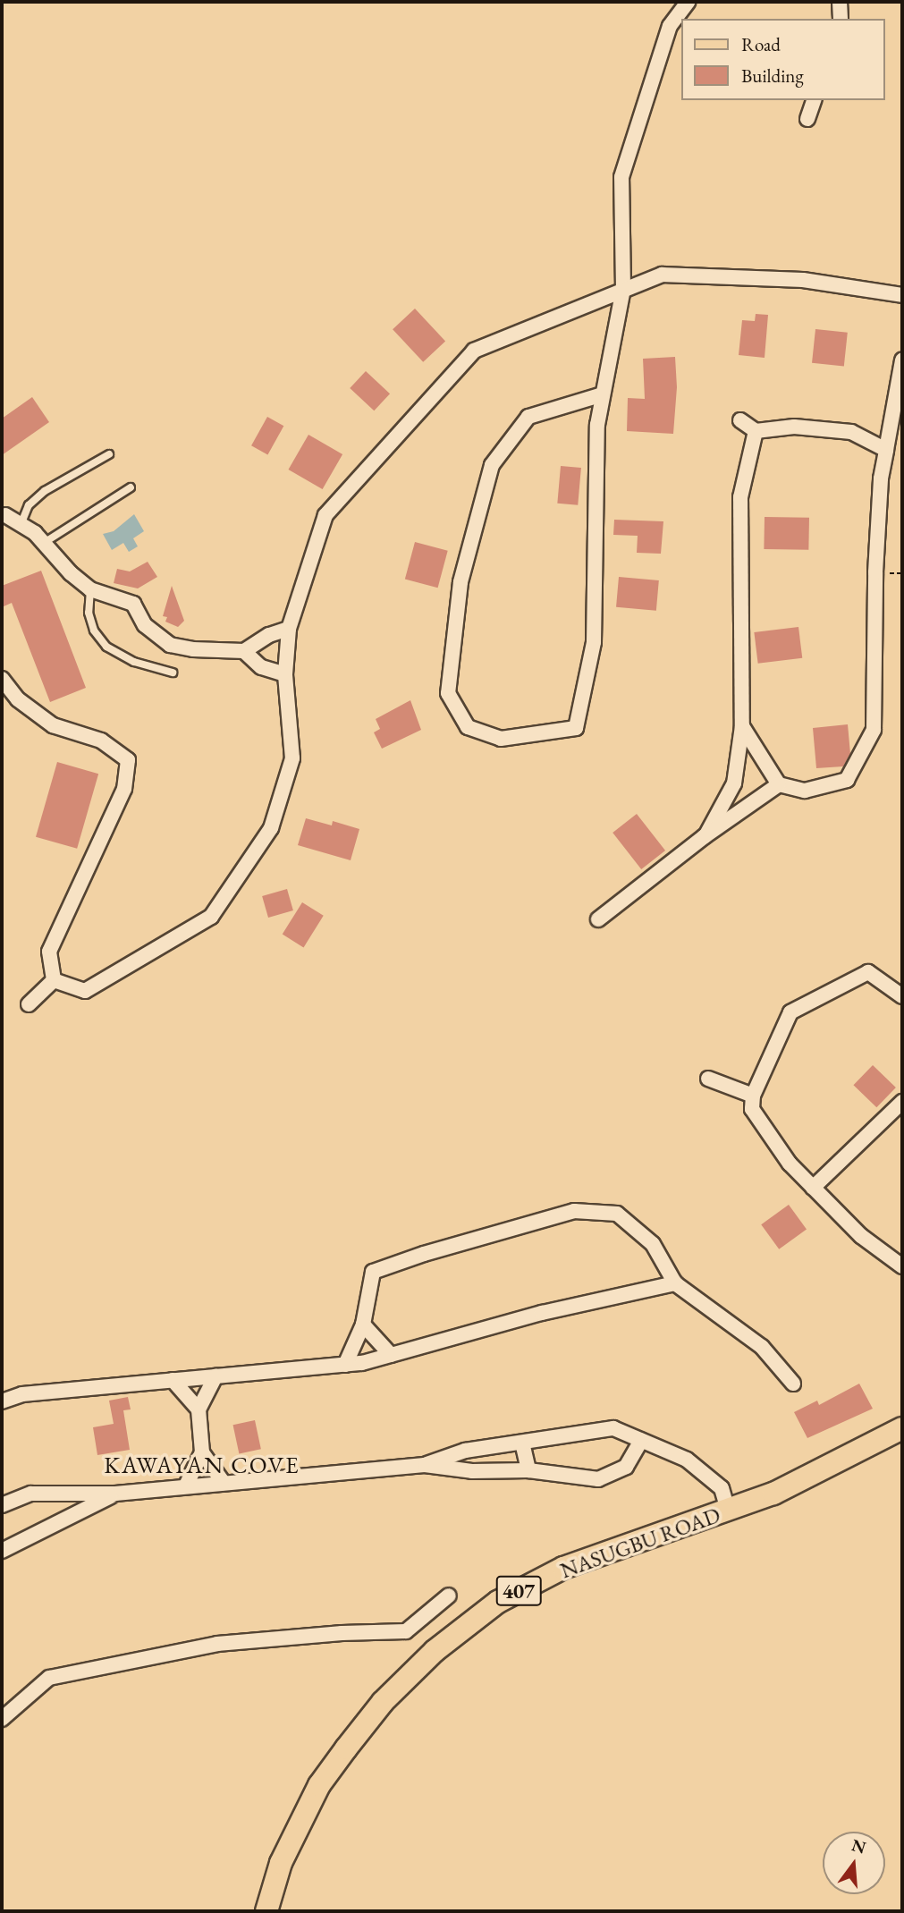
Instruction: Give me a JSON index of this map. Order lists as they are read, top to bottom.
{
  "streets": {
    "main road": ["NASUGBU ROAD", "407"]
  },
  "districts": ["KAWAYAN COVE"],
  "legend": ["Road", "Building"],
  "north": "top"
}
